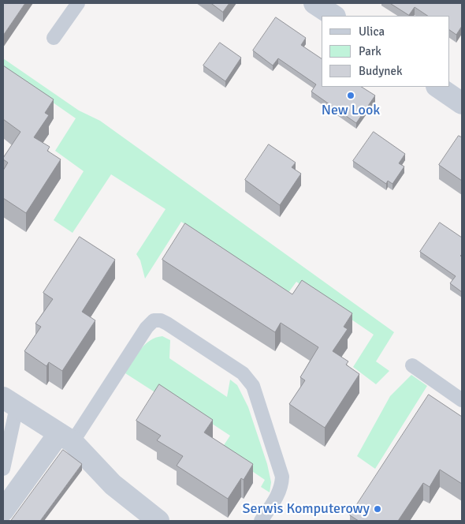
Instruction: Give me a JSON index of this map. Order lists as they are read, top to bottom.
{
  "places": ["New Look", "Serwis Komputerowy"],
  "legend": ["Ulica", "Park", "Budynek"]
}
